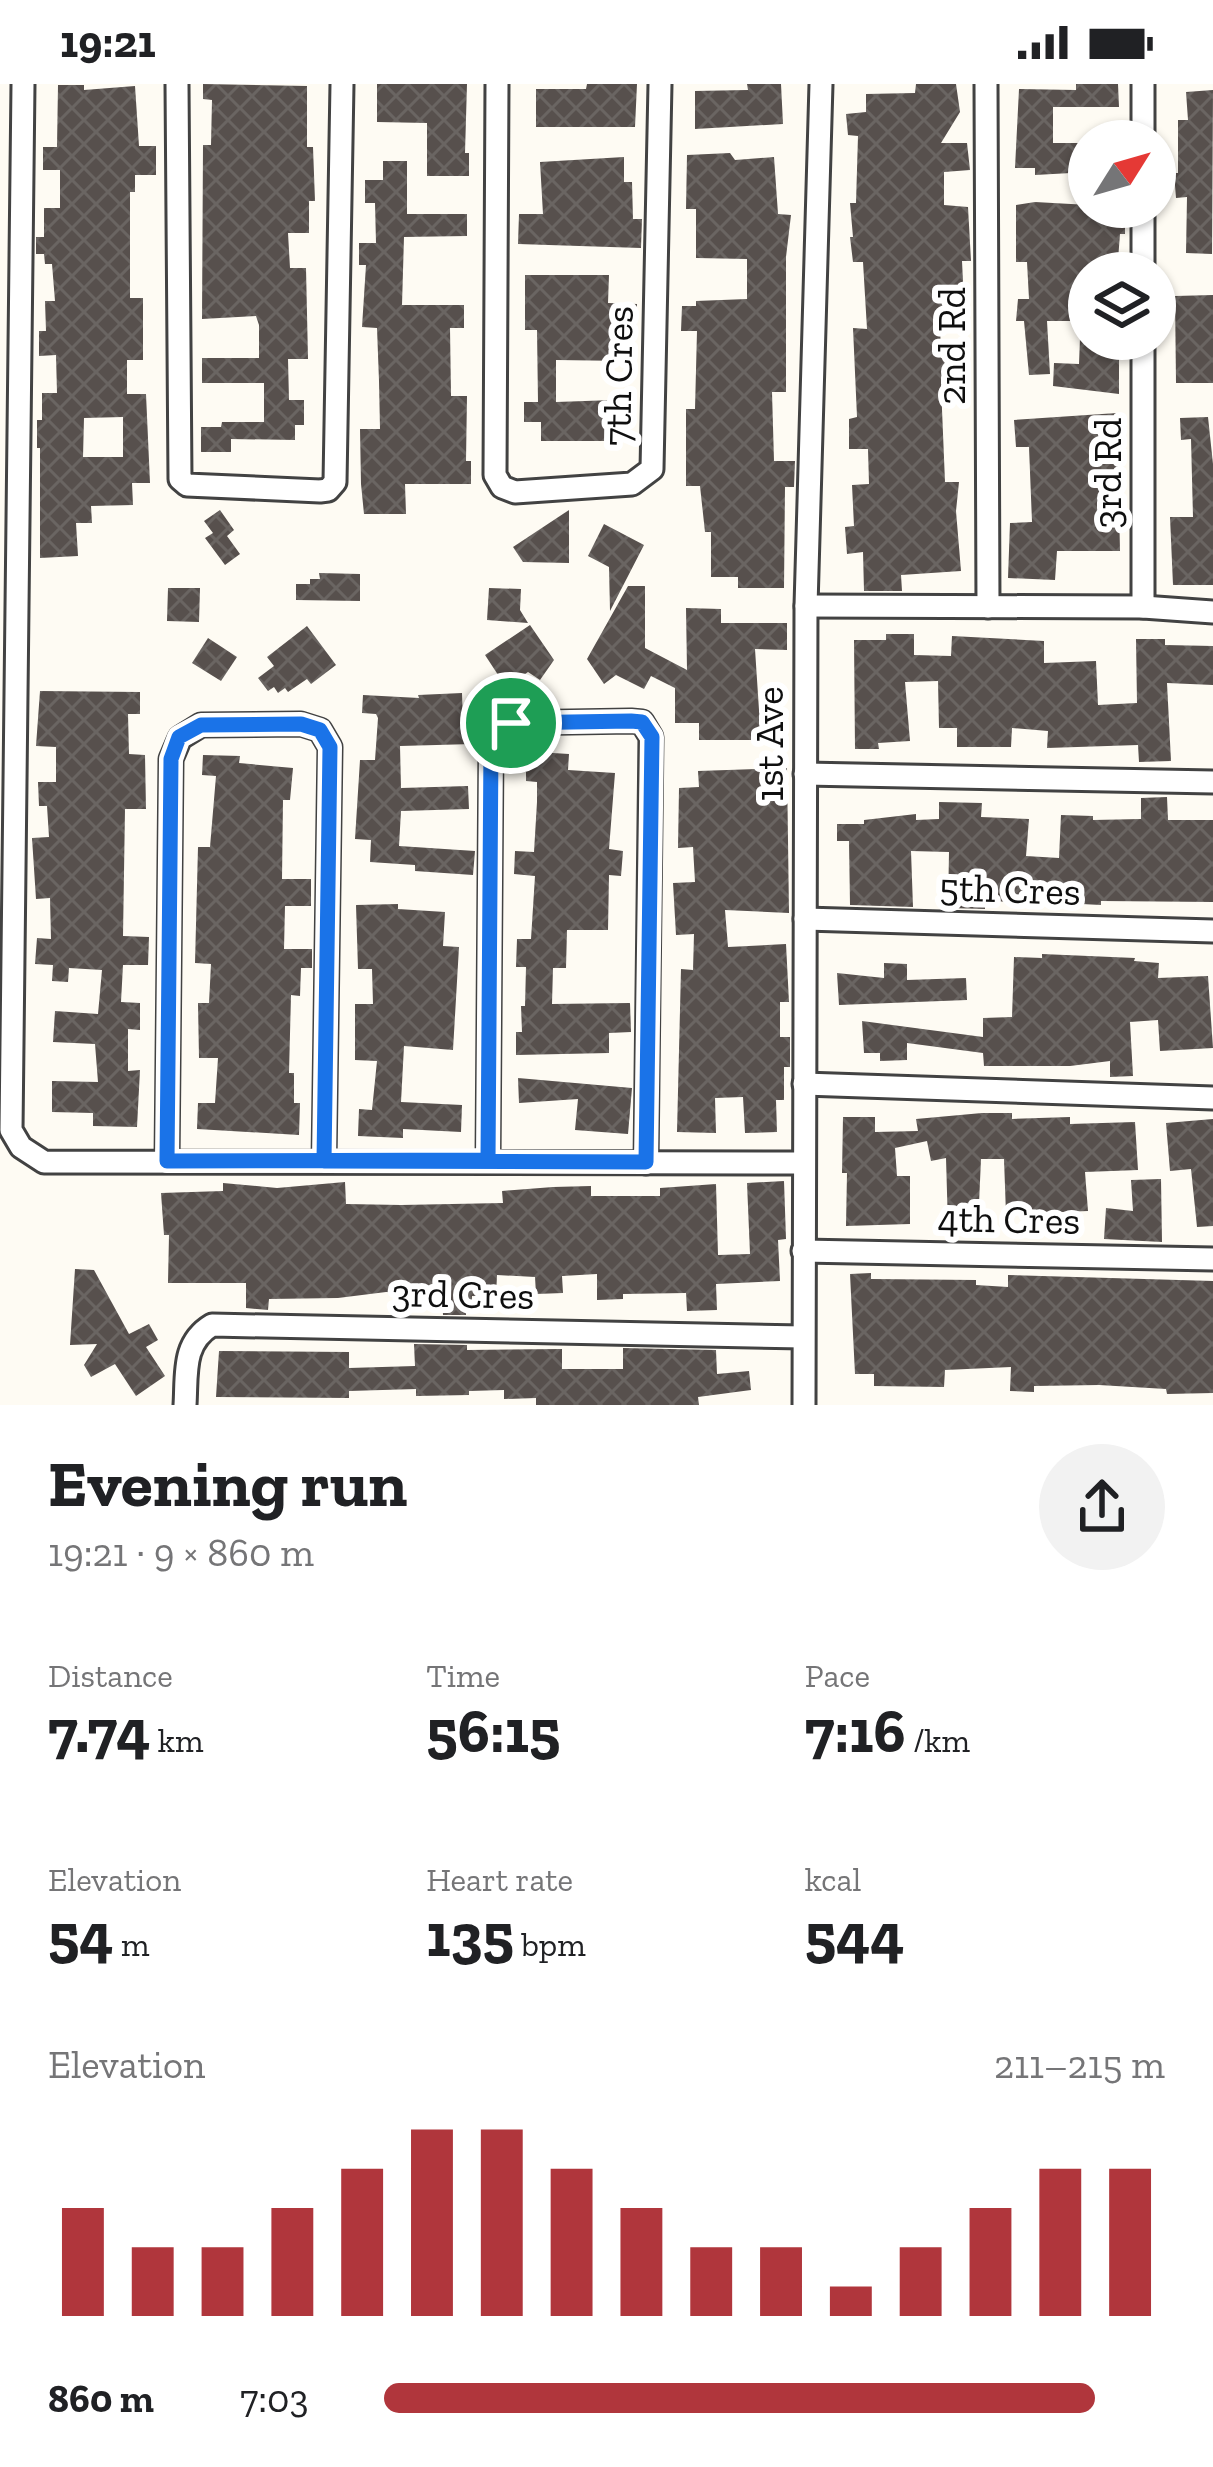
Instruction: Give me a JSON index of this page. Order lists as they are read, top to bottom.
{
  "streets": {
    "street": [
      "2nd Rd",
      "7th Cres",
      "3rd Rd",
      "1st Ave",
      "5th Cres",
      "4th Cres",
      "3rd Cres"
    ]
  },
  "crossings": [
    ["1st Ave", "5th Cres"],
    ["1st Ave", "4th Cres"],
    ["1st Ave", "3rd Cres"]
  ],
  "north": "top right",
  "page": {
    "status": "19:21",
    "heading": ["Evening run", "19:21 · 9 × 860 m"],
    "stats": [
      ["Distance", "7.74 km"],
      ["Time", "56:15"],
      ["Pace", "7:16 /km"],
      ["Elevation", "54 m"],
      ["Heart rate", "135 bpm"],
      ["kcal", "544"]
    ],
    "chart": ["Elevation", "211–215 m"],
    "list": [
      {
        "name": "860 m",
        "note": "7:03"
      }
    ]
  }
}
